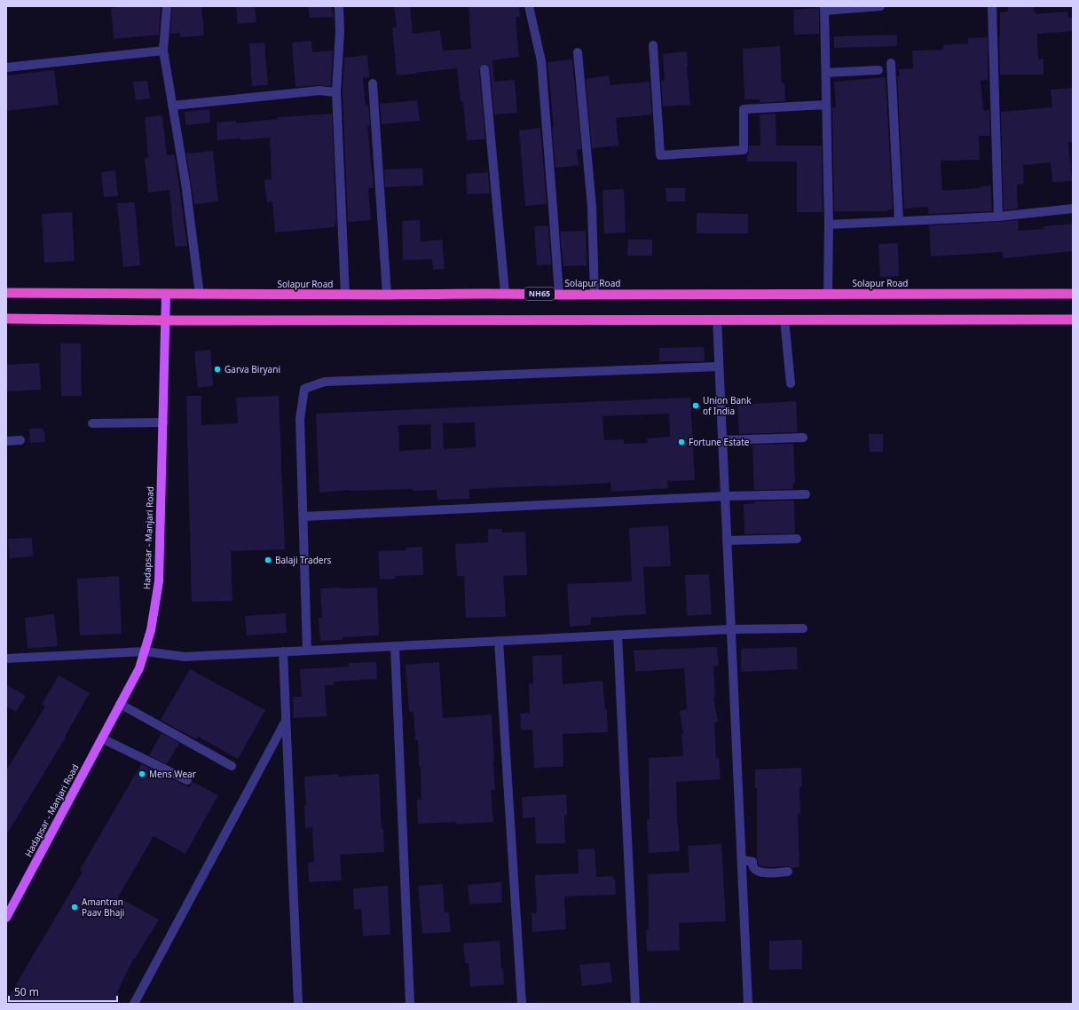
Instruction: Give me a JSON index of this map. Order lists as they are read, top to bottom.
{
  "streets": {
    "highway": ["Solapur Road", "NH65"],
    "main road": ["Hadapsar - Manjari Road"]
  },
  "crossings": [
    ["Solapur Road", "Hadapsar - Manjari Road"]
  ],
  "places": [
    "Garva Biryani",
    "Union Bank of India",
    "Fortune Estate",
    "Balaji Traders",
    "Mens Wear",
    "Amantran Paav Bhaji"
  ],
  "scale_bar": "50 m"
}
